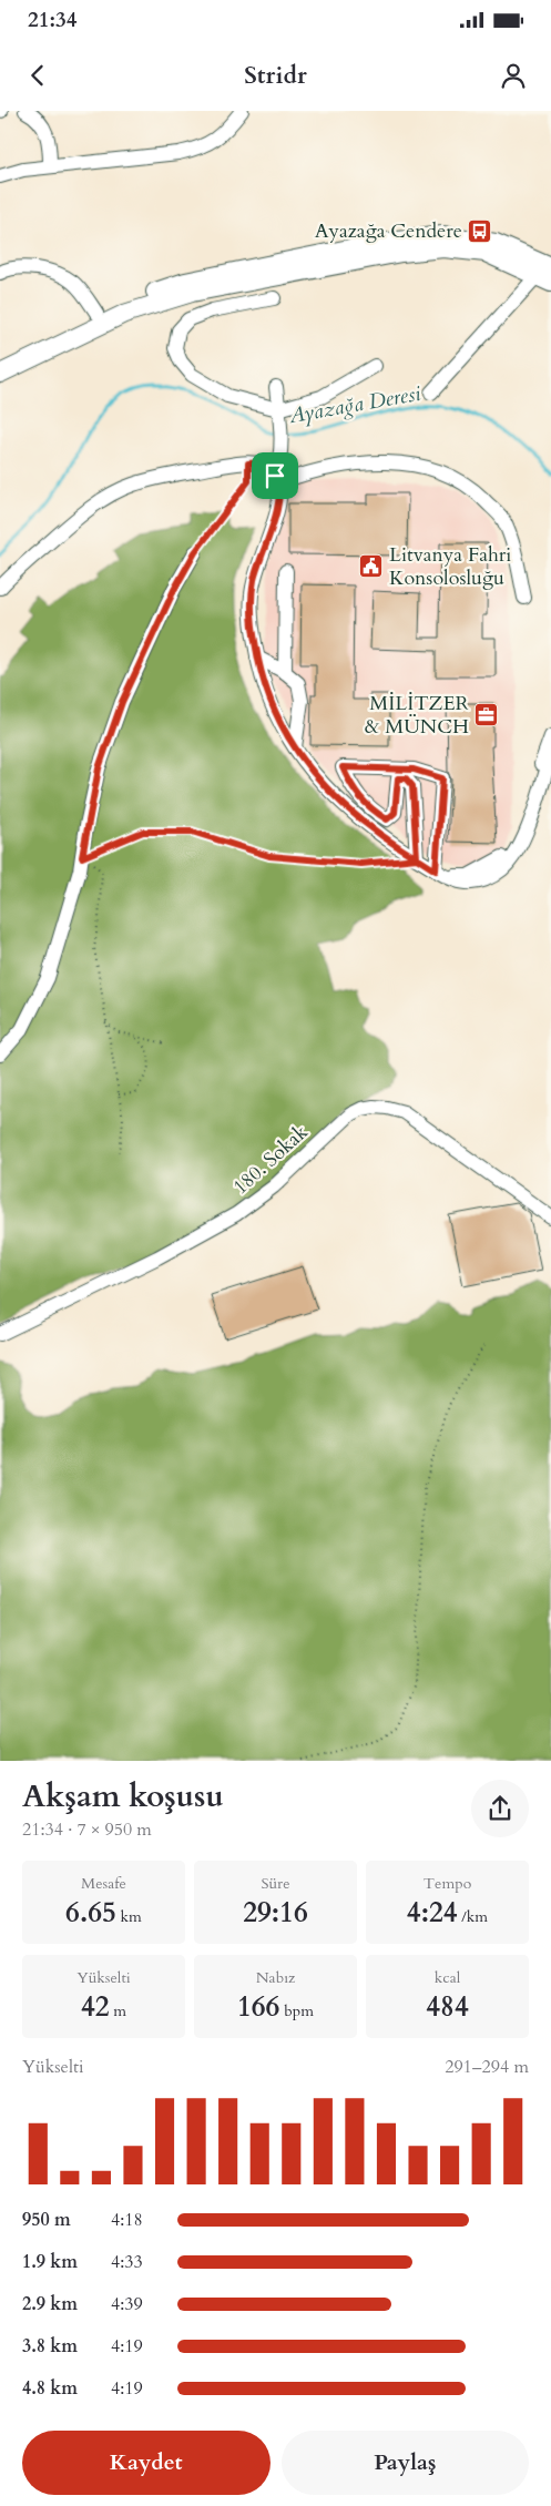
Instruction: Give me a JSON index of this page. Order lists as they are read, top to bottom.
{
  "streets": {
    "street": ["180. Sokak"]
  },
  "water": ["Ayazağa Deresi"],
  "places": {
    "bus stop": ["Ayazağa Cendere"],
    "public building": ["Litvanya Fahri Konsolosluğu"],
    "office": ["MİLİTZER & MÜNCH"]
  },
  "page": {
    "status": "21:34",
    "header": "Stridr",
    "heading": ["Akşam koşusu", "21:34 · 7 × 950 m"],
    "stats": [
      ["Mesafe", "6.65 km"],
      ["Süre", "29:16"],
      ["Tempo", "4:24 /km"],
      ["Yükselti", "42 m"],
      ["Nabız", "166 bpm"],
      ["kcal", "484"]
    ],
    "chart": ["Yükselti", "291–294 m"],
    "list": [
      {
        "name": "950 m",
        "note": "4:18"
      },
      {
        "name": "1.9 km",
        "note": "4:33"
      },
      {
        "name": "2.9 km",
        "note": "4:39"
      },
      {
        "name": "3.8 km",
        "note": "4:19"
      },
      {
        "name": "4.8 km",
        "note": "4:19"
      }
    ],
    "buttons": ["Kaydet", "Paylaş"]
  }
}
